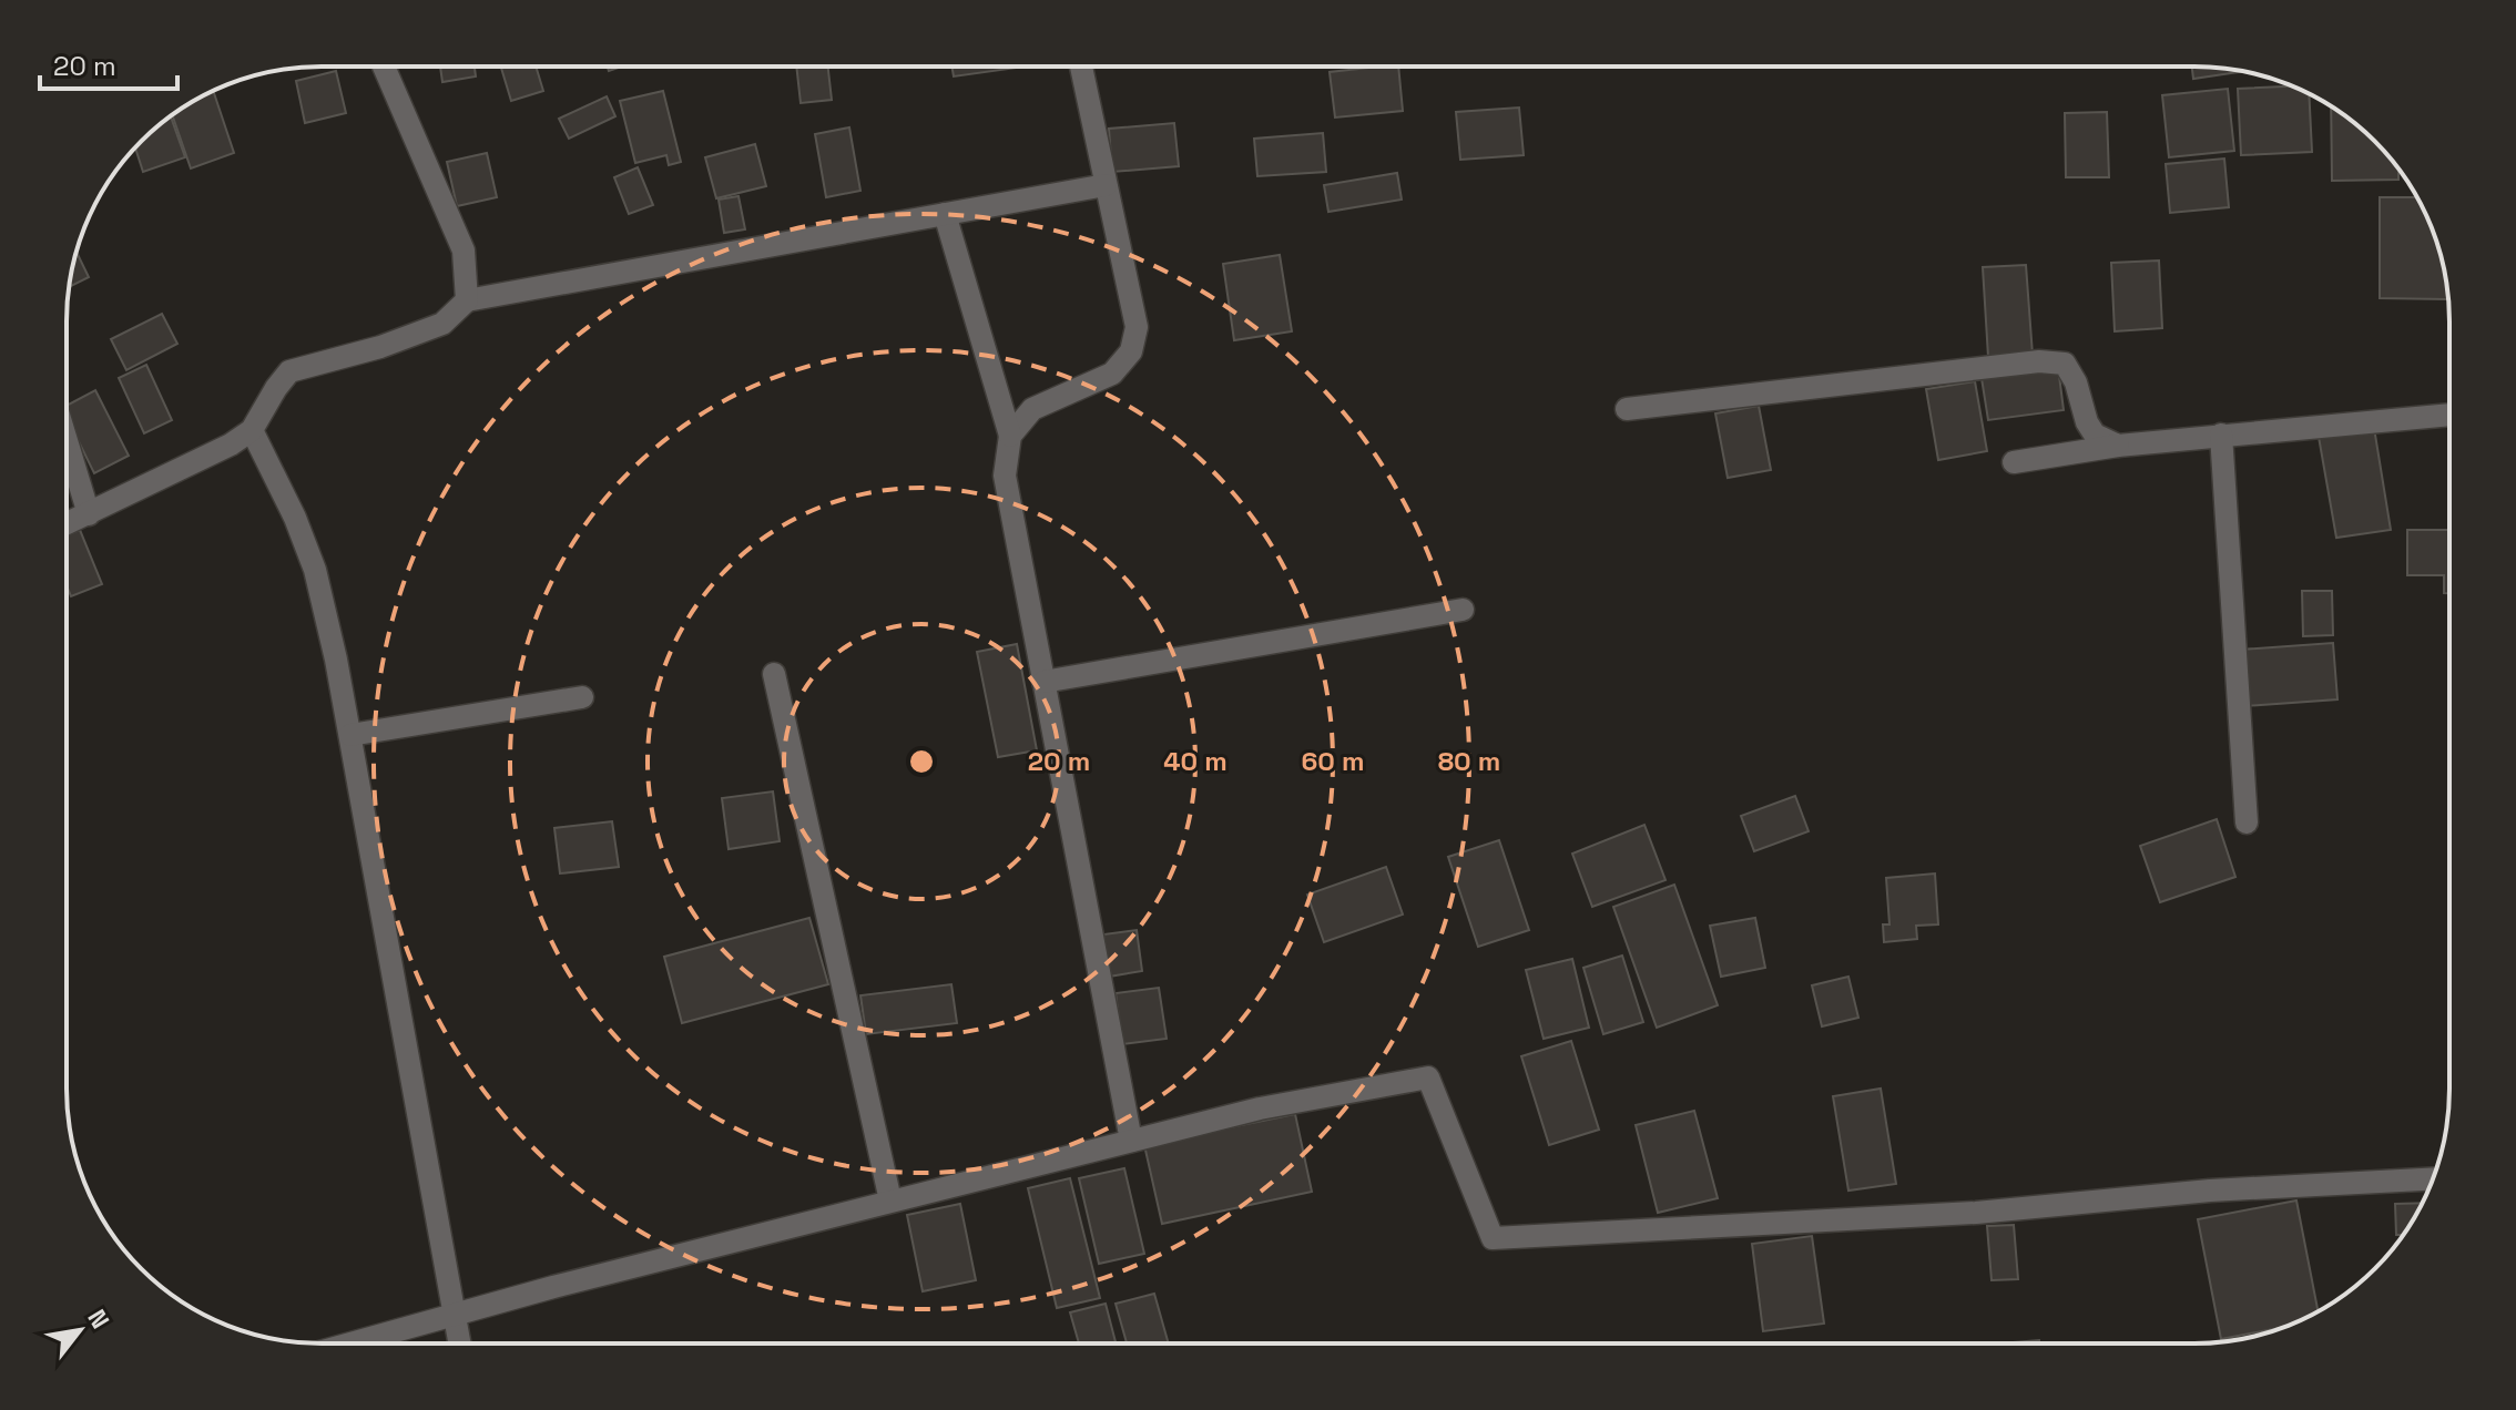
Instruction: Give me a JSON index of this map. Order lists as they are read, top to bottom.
{
  "scale_bar": "20 m",
  "north": "top right",
  "rings": [
    "20 m",
    "40 m",
    "60 m",
    "80 m"
  ]
}
